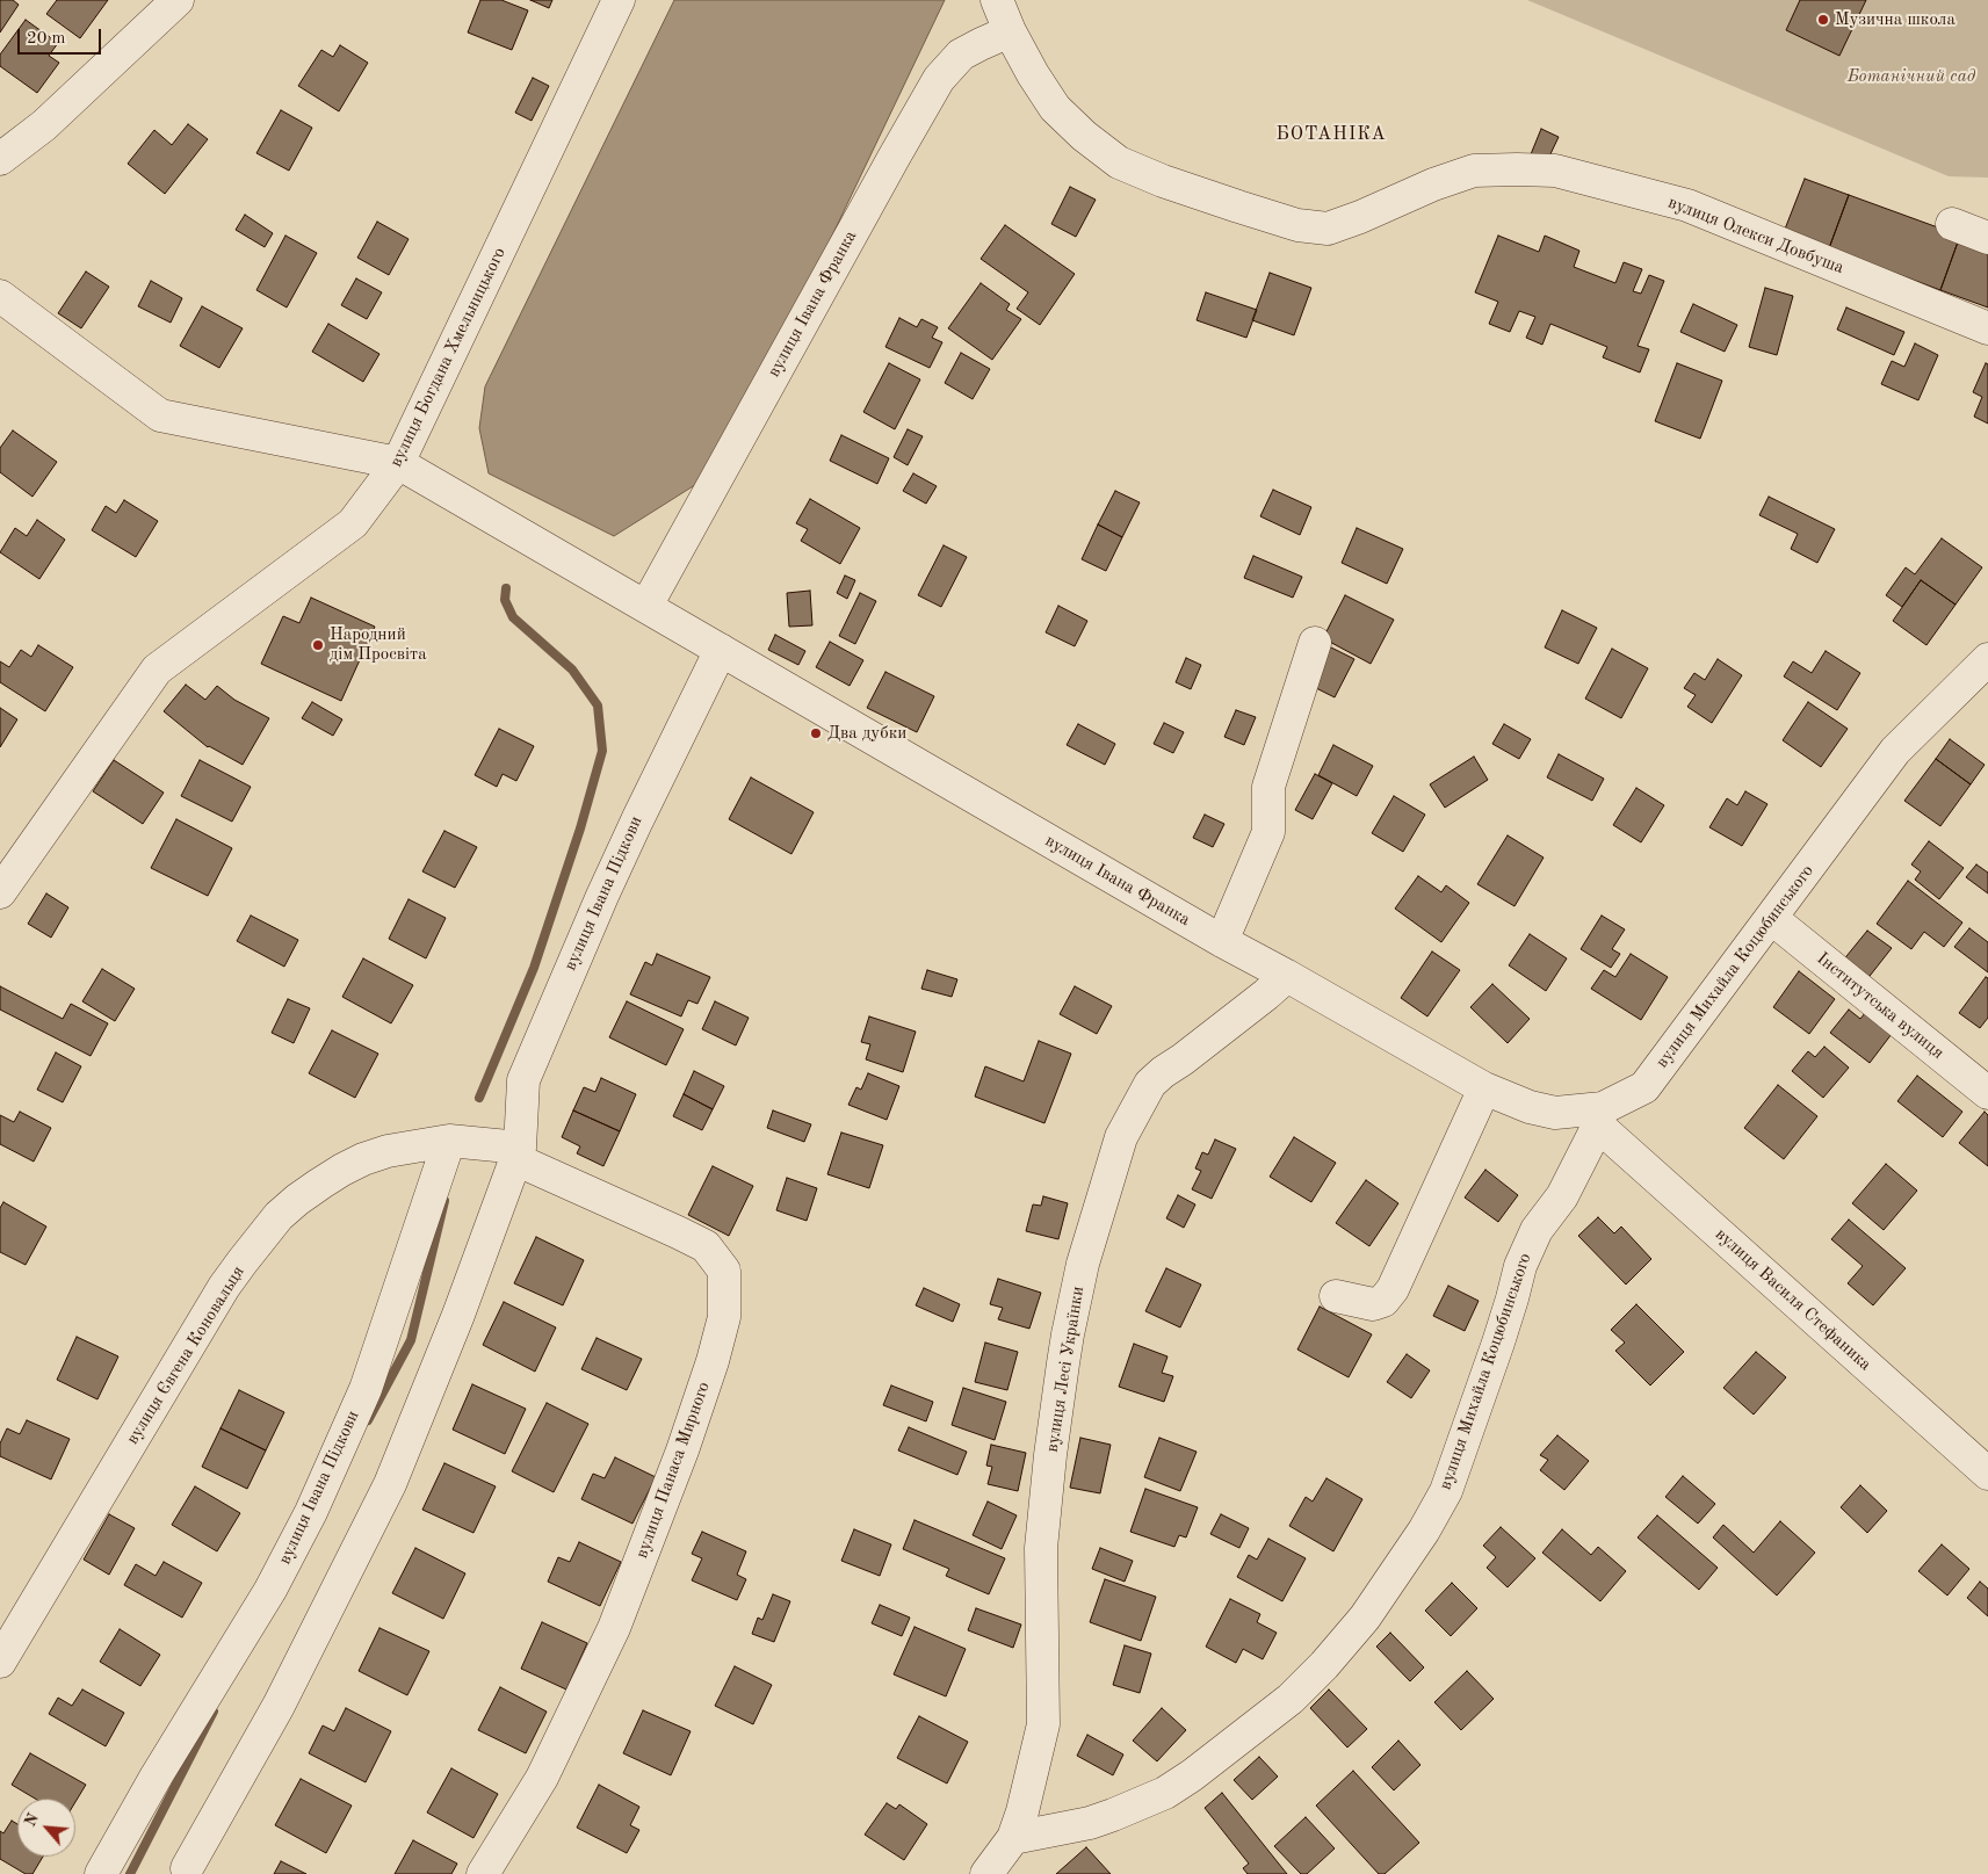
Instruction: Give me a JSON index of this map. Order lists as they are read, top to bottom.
{
  "streets": {
    "street": [
      "вулиця Олекси Довбуша",
      "вулиця Івана Франка",
      "вулиця Богдана Хмельницького",
      "вулиця Івана Підкови",
      "вулиця Михайла Коцюбинського",
      "Інститутська вулиця",
      "вулиця Василя Стефаника",
      "вулиця Євгена Коновальця",
      "вулиця Лесі Українки",
      "вулиця Панаса Мирного"
    ]
  },
  "crossings": [
    ["вулиця Олекси Довбуша", "вулиця Івана Франка"],
    ["вулиця Івана Франка", "вулиця Богдана Хмельницького"],
    ["вулиця Івана Франка", "вулиця Івана Підкови"],
    ["вулиця Івана Франка", "вулиця Михайла Коцюбинського"],
    ["вулиця Івана Франка", "вулиця Василя Стефаника"],
    ["вулиця Івана Франка", "вулиця Лесі Українки"],
    ["вулиця Івана Підкови", "вулиця Євгена Коновальця"],
    ["вулиця Івана Підкови", "вулиця Панаса Мирного"],
    ["вулиця Михайла Коцюбинського", "Інститутська вулиця"],
    ["вулиця Михайла Коцюбинського", "вулиця Василя Стефаника"],
    ["вулиця Михайла Коцюбинського", "вулиця Лесі Українки"]
  ],
  "districts": ["БОТАНІКА"],
  "parks": ["Ботанічний сад"],
  "places": ["Музична школа", "Народний дім Просвіта", "Два дубки"],
  "scale_bar": "20 m",
  "north": "top left"
}
